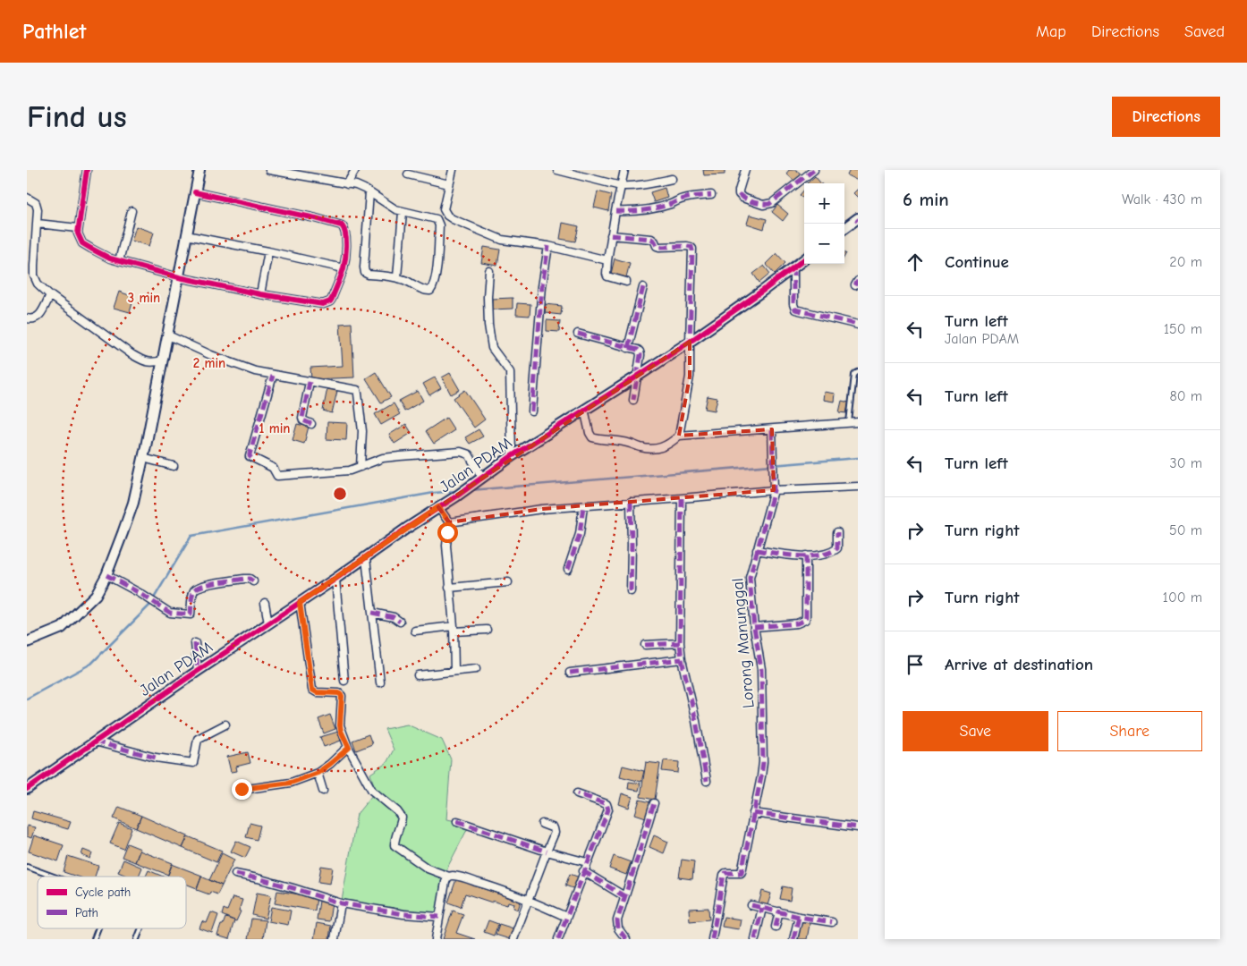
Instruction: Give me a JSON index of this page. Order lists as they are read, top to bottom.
{
  "streets": {
    "street": ["Jalan PDAM", "Lorong Manunggal"]
  },
  "legend": ["Cycle path", "Path"],
  "page": {
    "header": "Pathlet",
    "nav": ["Map", "Directions", "Saved"],
    "buttons": [
      "Directions",
      ["Save", "Share"]
    ],
    "title": "Find us",
    "heading": ["6 min", "Walk · 430 m"],
    "map_buttons": ["+", "−"],
    "list": [
      ["Continue", "20 m"],
      ["Turn left", "Jalan PDAM", "150 m"],
      ["Turn left", "80 m"],
      ["Turn left", "30 m"],
      ["Turn right", "50 m"],
      ["Turn right", "100 m"],
      "Arrive at destination"
    ]
  },
  "rings": ["3 min", "2 min", "1 min"]
}
